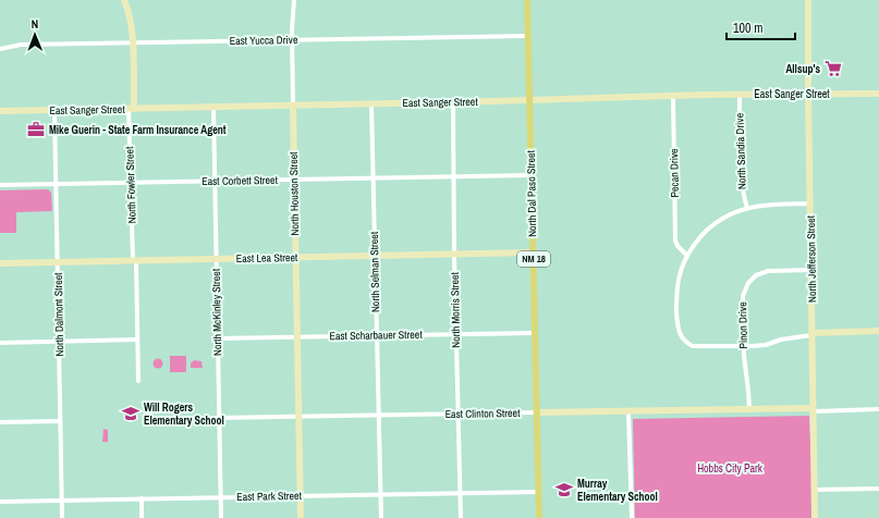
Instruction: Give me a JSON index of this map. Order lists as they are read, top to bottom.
{
  "streets": {
    "main road": ["North Dal Paso Street", "NM 18"],
    "street": [
      "East Yucca Drive",
      "East Sanger Street",
      "North Sandia Drive",
      "Pecan Drive",
      "East Corbett Street",
      "North Fowler Street",
      "North Houston Street",
      "East Lea Street",
      "North Jefferson Street",
      "North Selman Street",
      "North Morris Street",
      "North McKinley Street",
      "North Dalmont Street",
      "Pinon Drive",
      "East Scharbauer Street",
      "East Clinton Street",
      "East Park Street"
    ]
  },
  "crossings": [
    ["East Yucca Drive", "North Fowler Street"],
    ["East Yucca Drive", "North Houston Street"],
    ["East Yucca Drive", "North Dal Paso Street"],
    ["East Sanger Street", "North Sandia Drive"],
    ["East Sanger Street", "Pecan Drive"],
    ["East Sanger Street", "North Fowler Street"],
    ["East Sanger Street", "North Houston Street"],
    ["East Sanger Street", "North Dal Paso Street"],
    ["East Sanger Street", "North Jefferson Street"],
    ["East Sanger Street", "North Selman Street"],
    ["East Sanger Street", "North Morris Street"],
    ["East Sanger Street", "North McKinley Street"],
    ["East Sanger Street", "North Dalmont Street"],
    ["East Corbett Street", "North Fowler Street"],
    ["East Corbett Street", "North Houston Street"],
    ["East Corbett Street", "North Dal Paso Street"],
    ["East Corbett Street", "North Selman Street"],
    ["East Corbett Street", "North Morris Street"],
    ["East Corbett Street", "North McKinley Street"],
    ["East Corbett Street", "North Dalmont Street"],
    ["North Fowler Street", "East Lea Street"],
    ["North Houston Street", "East Lea Street"],
    ["North Houston Street", "East Scharbauer Street"],
    ["North Houston Street", "East Clinton Street"],
    ["North Houston Street", "East Park Street"],
    ["North Dal Paso Street", "East Lea Street"],
    ["North Dal Paso Street", "East Scharbauer Street"],
    ["North Dal Paso Street", "East Clinton Street"],
    ["North Dal Paso Street", "East Park Street"],
    ["East Lea Street", "North Selman Street"],
    ["East Lea Street", "North Morris Street"],
    ["East Lea Street", "North McKinley Street"],
    ["East Lea Street", "North Dalmont Street"],
    ["North Jefferson Street", "Pinon Drive"],
    ["North Jefferson Street", "East Clinton Street"],
    ["North Selman Street", "East Scharbauer Street"],
    ["North Selman Street", "East Clinton Street"],
    ["North Selman Street", "East Park Street"],
    ["North Morris Street", "East Scharbauer Street"],
    ["North Morris Street", "East Clinton Street"],
    ["North Morris Street", "East Park Street"],
    ["North McKinley Street", "East Scharbauer Street"],
    ["North McKinley Street", "East Clinton Street"],
    ["North McKinley Street", "East Park Street"],
    ["North Dalmont Street", "East Park Street"],
    ["Pinon Drive", "East Clinton Street"]
  ],
  "parks": ["Hobbs City Park"],
  "places": {
    "supermarket": ["Allsup's"],
    "office": ["Mike Guerin - State Farm Insurance Agent"],
    "school or university": ["Will Rogers Elementary School", "Murray Elementary School"]
  },
  "scale_bar": "100 m",
  "north": "top"
}
